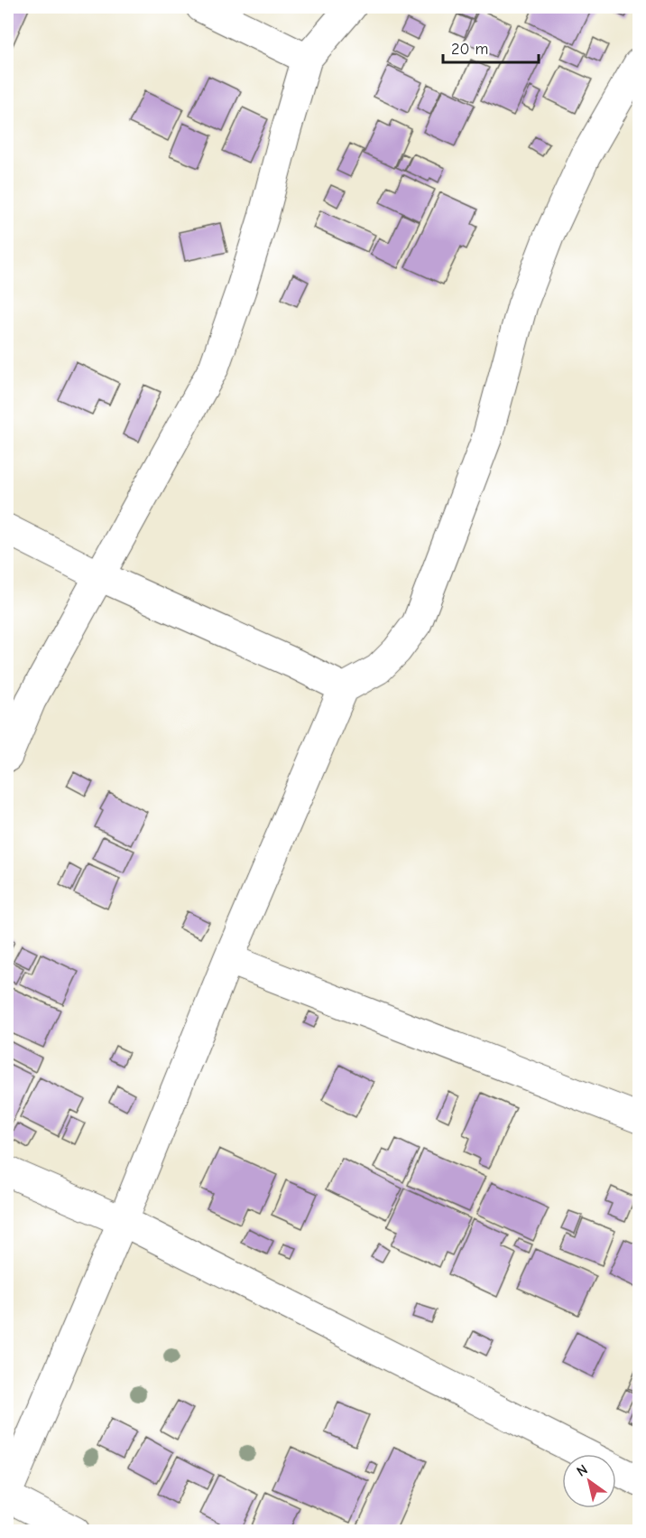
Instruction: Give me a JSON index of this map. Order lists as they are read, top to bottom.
{
  "scale_bar": "20 m",
  "north": "top left"
}
